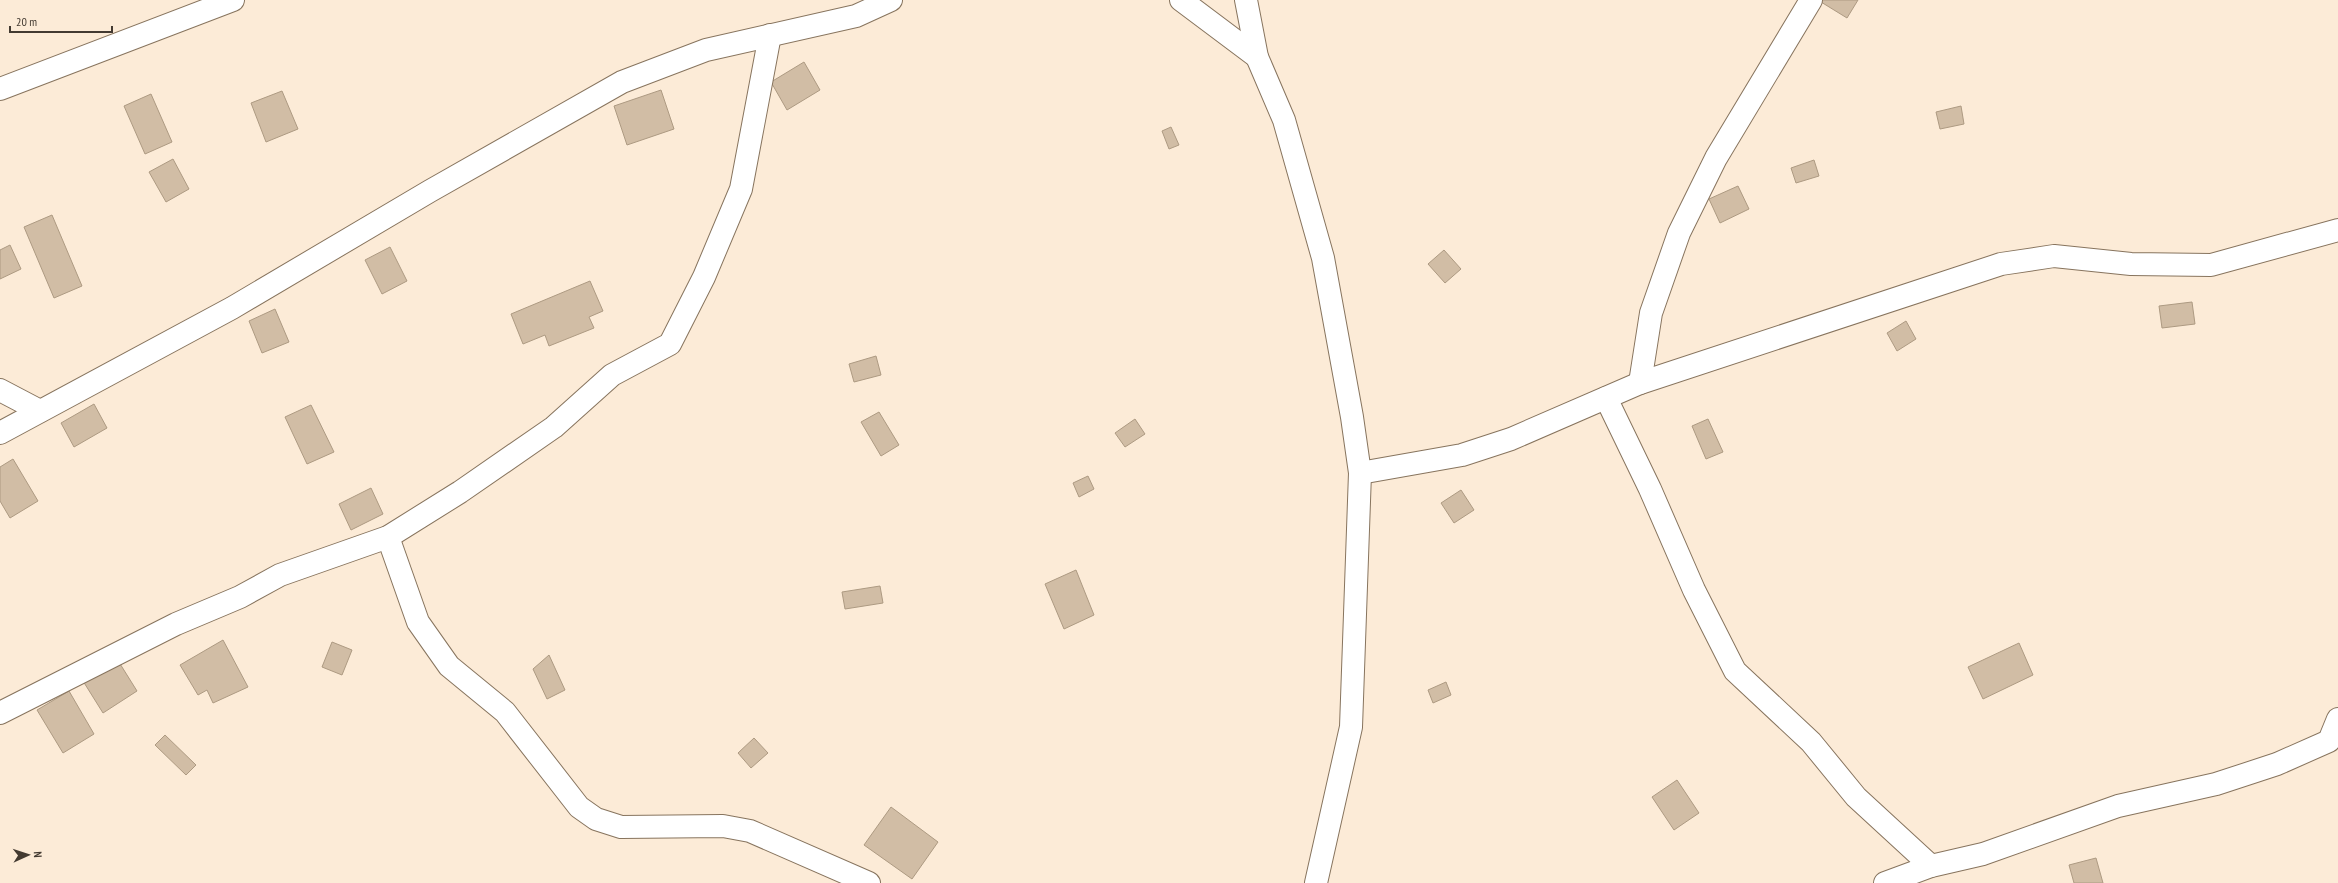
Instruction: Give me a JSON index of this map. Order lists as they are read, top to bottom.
{
  "scale_bar": "20 m",
  "north": "right"
}
